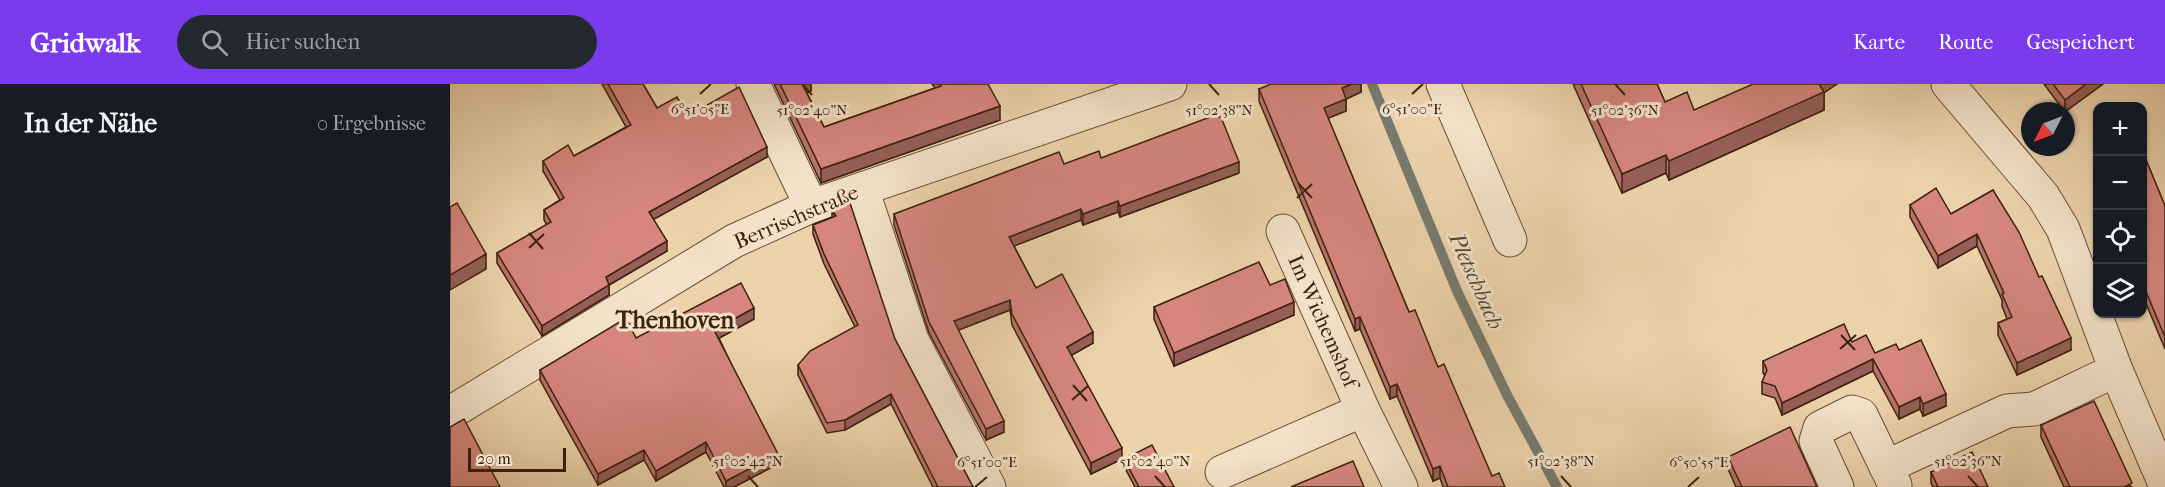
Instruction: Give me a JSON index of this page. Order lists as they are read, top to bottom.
{
  "streets": {
    "street": ["Berrischstraße", "Im Wichemshof"]
  },
  "districts": ["Thenhoven"],
  "water": ["Pletschbach"],
  "scale_bar": "20 m",
  "north": "bottom left",
  "page": {
    "header": "Gridwalk",
    "search": "Hier suchen",
    "nav": ["Karte", "Route", "Gespeichert"],
    "heading": ["In der Nähe", "0 Ergebnisse"],
    "map_buttons": ["+", "−"],
    "scale": "20 m"
  },
  "coordinates": [
    "6°51'05\"E",
    "6°51'00\"E",
    "51°02'36\"N",
    "51°02'40\"N",
    "51°02'38\"N",
    "51°02'42\"N",
    "6°50'55\"E"
  ]
}
